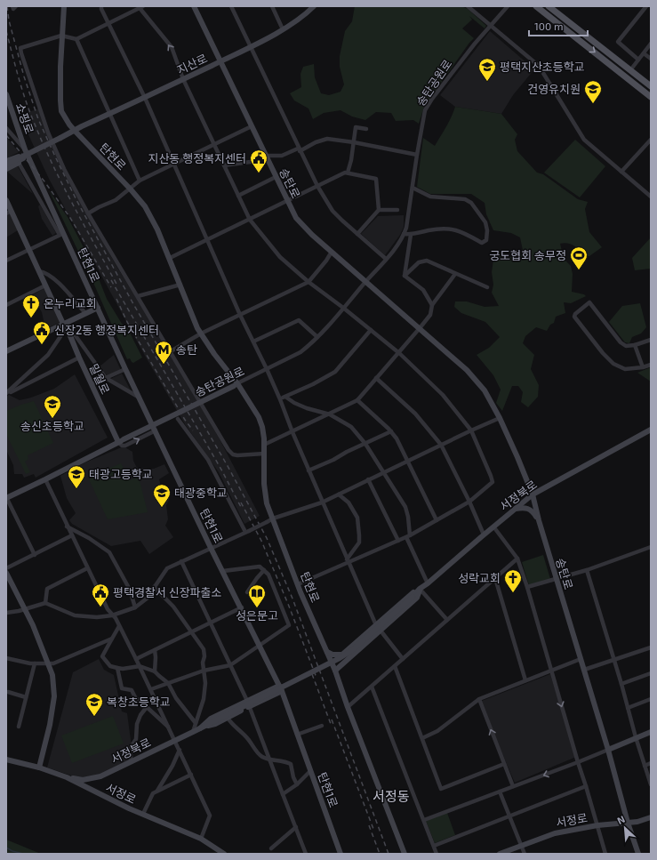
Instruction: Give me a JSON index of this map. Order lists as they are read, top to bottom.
{
  "streets": {
    "street": [
      "지산로",
      "송탄공원로",
      "쇼핑로",
      "탄현로",
      "송탄로",
      "탄현1로",
      "밀월로",
      "서정북로",
      "서정로"
    ]
  },
  "crossings": [
    ["지산로", "탄현로"],
    ["지산로", "송탄로"],
    ["송탄공원로", "탄현로"],
    ["송탄공원로", "송탄로"],
    ["송탄공원로", "밀월로"],
    ["쇼핑로", "탄현1로"],
    ["송탄로", "서정북로"],
    ["송탄로", "서정로"],
    ["서정북로", "서정로"]
  ],
  "districts": ["서정동"],
  "places": {
    "school or university": [
      "평택지산초등학교",
      "건영유치원",
      "송신초등학교",
      "태광고등학교",
      "태광중학교",
      "복창초등학교"
    ],
    "public building": ["지산동 행정복지센터", "신장2동 행정복지센터", "평택경찰서 신장파출소"],
    "sports": ["궁도협회 송무정"],
    "church": ["온누리교회", "성락교회"],
    "metro station": ["송탄"],
    "library": ["성은문고"]
  },
  "scale_bar": "100 m",
  "north": "top left"
}
